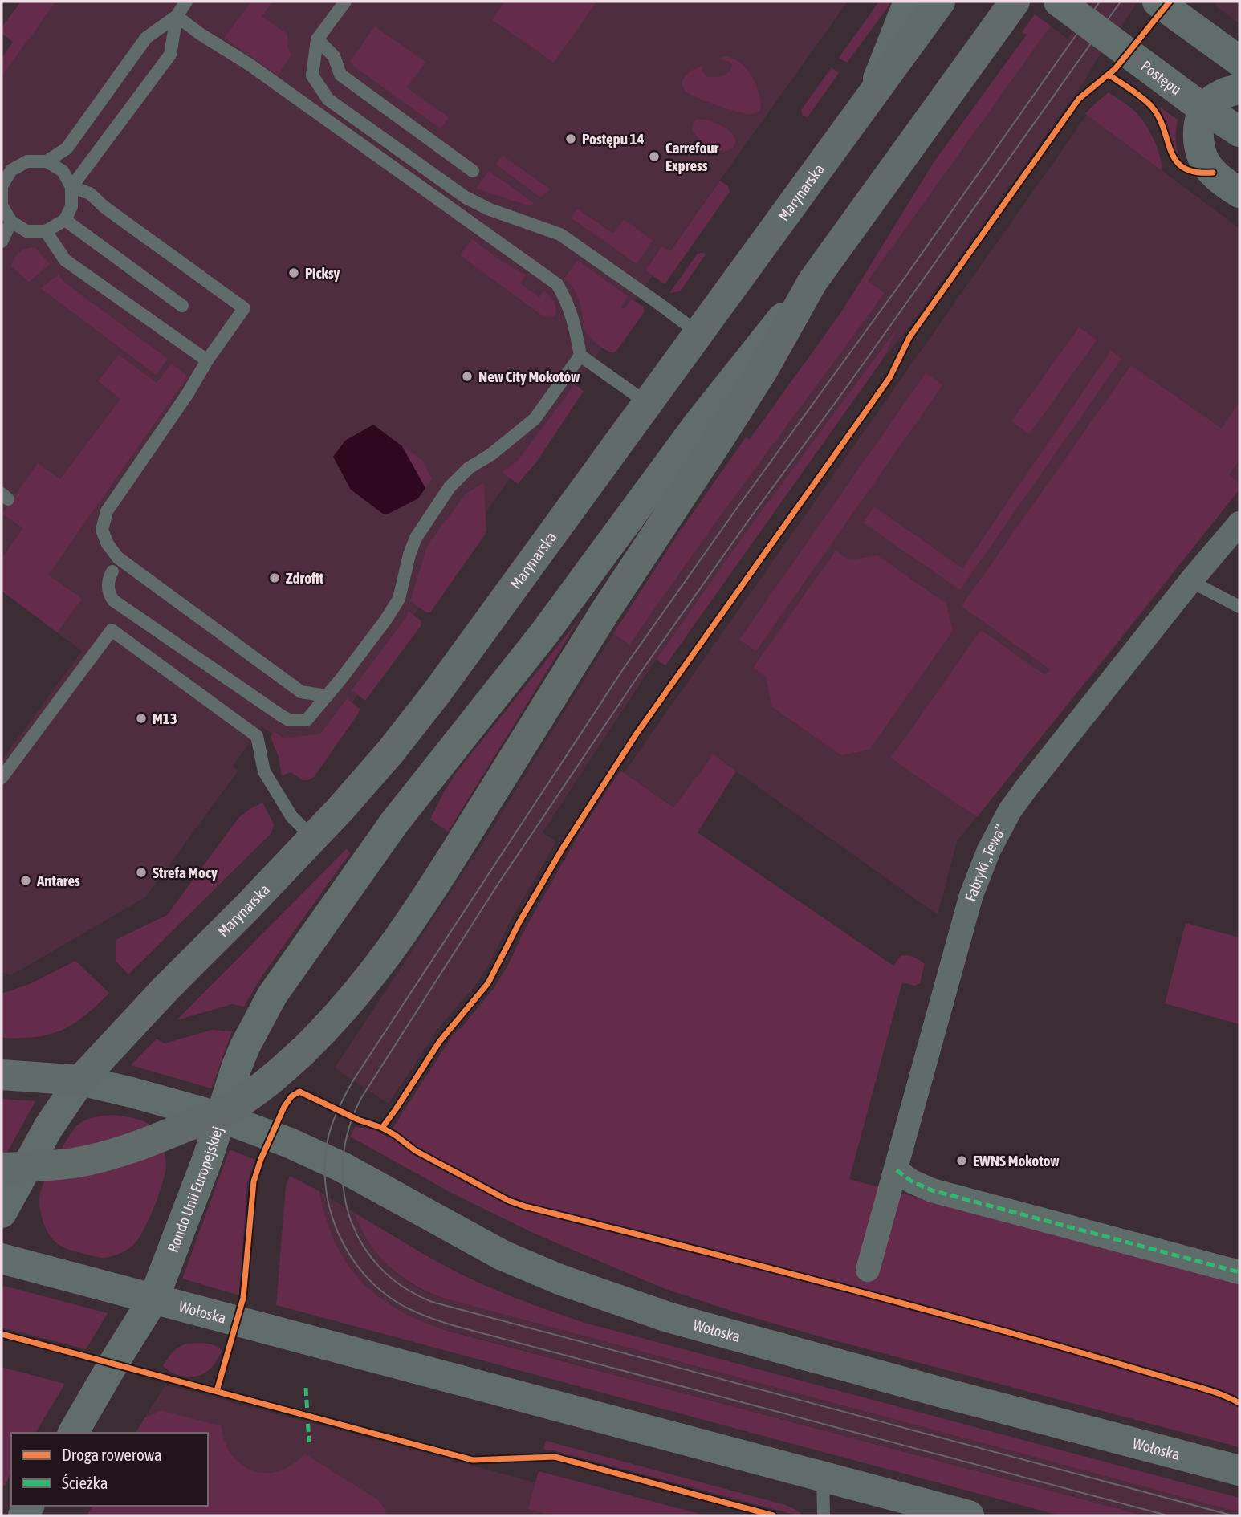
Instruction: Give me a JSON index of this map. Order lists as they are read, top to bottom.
{
  "streets": {
    "main road": [
      "Postępu",
      "Marynarska",
      "Rondo Unii Europejskiej",
      "Wołoska"
    ],
    "street": ["Fabryki „Tewa”"]
  },
  "crossings": [
    ["Marynarska", "Rondo Unii Europejskiej"],
    ["Rondo Unii Europejskiej", "Wołoska"]
  ],
  "places": [
    "Postępu 14",
    "Carrefour Express",
    "Picksy",
    "New City Mokotów",
    "Zdrofit",
    "M13",
    "Strefa Mocy",
    "Antares",
    "EWNS Mokotow"
  ],
  "legend": ["Droga rowerowa", "Ścieżka"]
}
